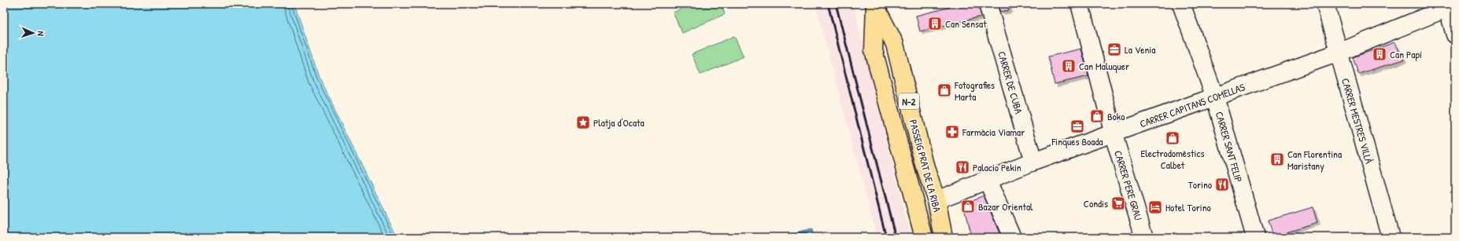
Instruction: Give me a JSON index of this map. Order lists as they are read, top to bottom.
{
  "streets": {
    "main road": ["N-2", "PASSEIG PRAT DE LA RIBA"],
    "street": [
      "CARRER DE CUBA",
      "CARRER CAPITANS COMELLAS",
      "CARRER MESTRES VILLÀ",
      "CARRER SANT FELIP",
      "CARRER PERE GRAU"
    ]
  },
  "crossings": [
    ["CARRER DE CUBA", "CARRER CAPITANS COMELLAS"],
    ["N-2", "CARRER CAPITANS COMELLAS"],
    ["N-2", "PASSEIG PRAT DE LA RIBA"],
    ["CARRER CAPITANS COMELLAS", "CARRER MESTRES VILLÀ"],
    ["CARRER CAPITANS COMELLAS", "CARRER SANT FELIP"],
    ["CARRER CAPITANS COMELLAS", "PASSEIG PRAT DE LA RIBA"],
    ["CARRER CAPITANS COMELLAS", "CARRER PERE GRAU"]
  ],
  "places": {
    "building": [
      "Can Sensat",
      "Can Papí",
      "Can Maluquer",
      "Can Florentina Maristany"
    ],
    "office": ["La Venia", "Finques Boada"],
    "shop": [
      "Fotografies Marta",
      "Boko",
      "Electrodomèstics Calbet",
      "Bazar Oriental"
    ],
    "place": ["Platja d'Ocata"],
    "pharmacy": ["Farmàcia Viamar"],
    "restaurant": ["Palacio Pekín", "Torino"],
    "supermarket": ["Condis"],
    "hotel": ["Hotel Torino"]
  },
  "north": "right"
}
